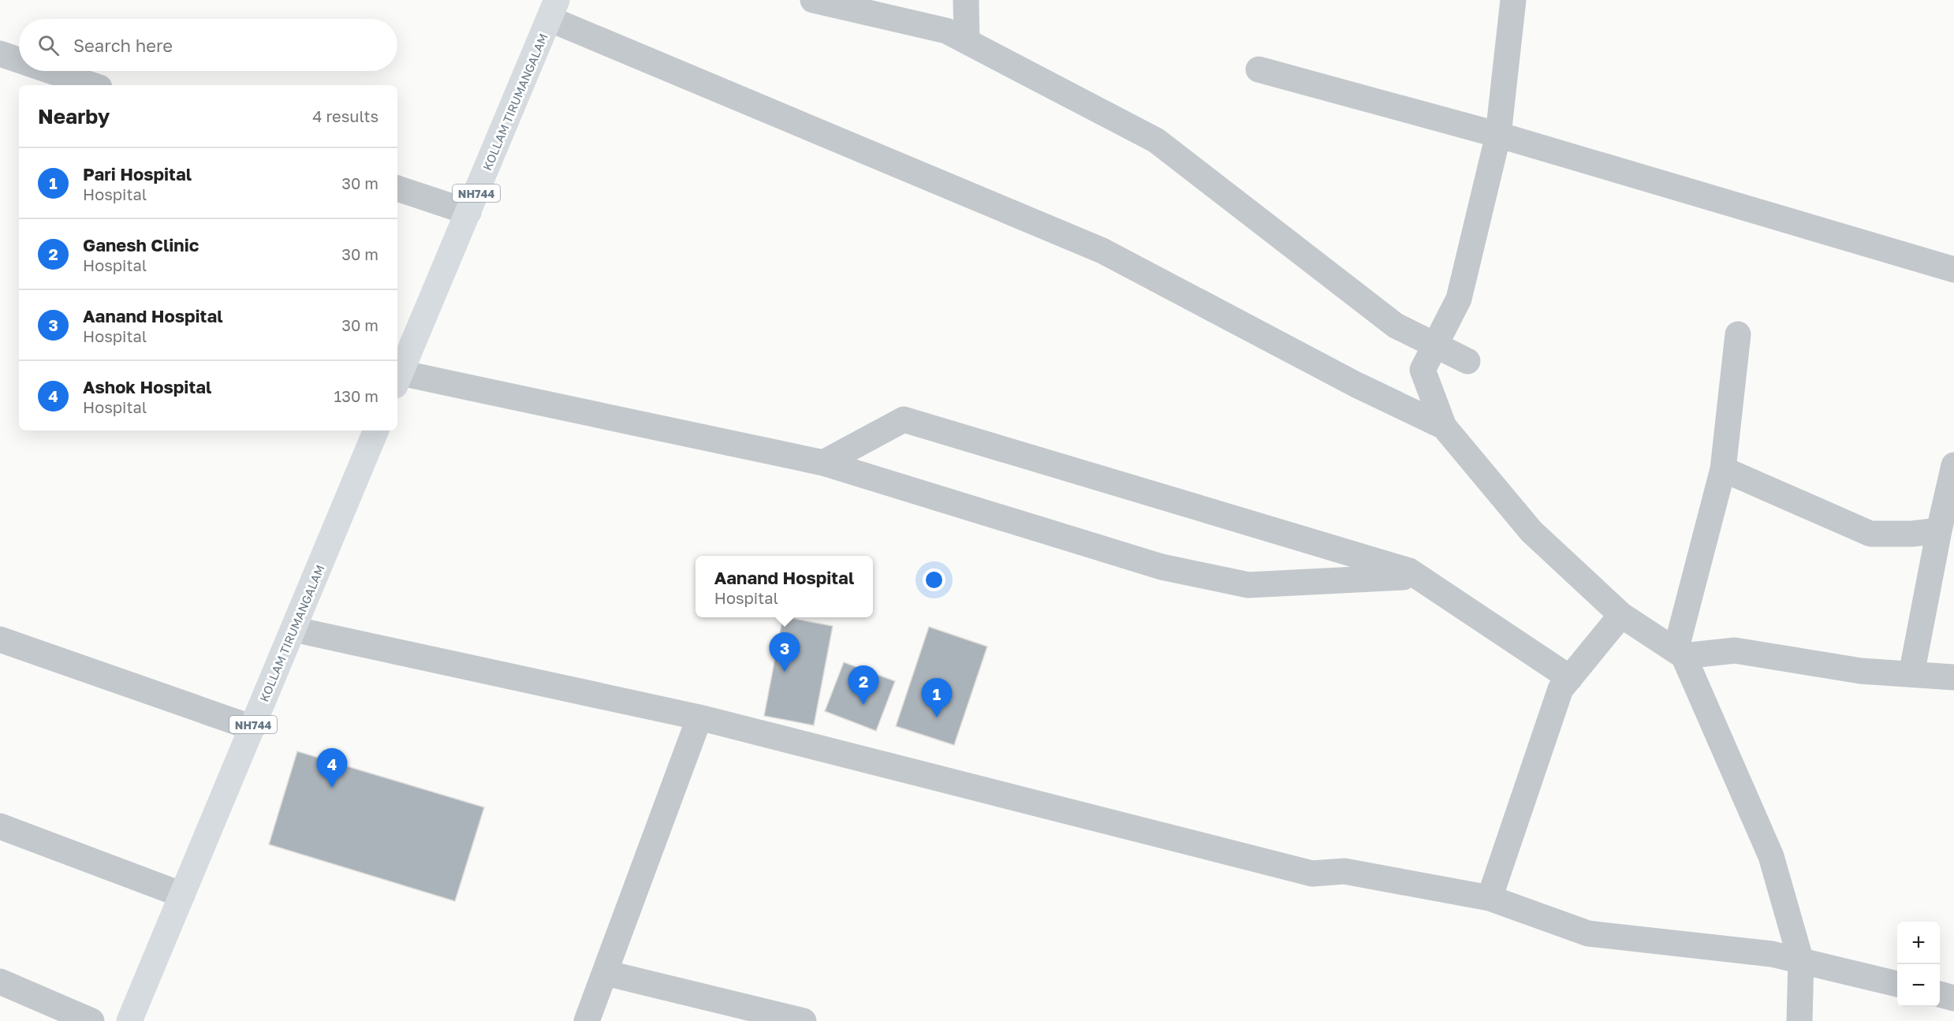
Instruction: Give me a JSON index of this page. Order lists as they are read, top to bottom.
{
  "streets": {
    "highway": ["KOLLAM TIRUMANGALAM", "NH744"]
  },
  "page": {
    "search": "Search here",
    "heading": ["Nearby", "4 results"],
    "list": [
      {
        "mark": "1",
        "name": "Pari Hospital",
        "note": "Hospital",
        "value": "30 m"
      },
      {
        "mark": "2",
        "name": "Ganesh Clinic",
        "note": "Hospital",
        "value": "30 m"
      },
      {
        "mark": "3",
        "name": "Aanand Hospital",
        "note": "Hospital",
        "value": "30 m"
      },
      {
        "mark": "4",
        "name": "Ashok Hospital",
        "note": "Hospital",
        "value": "130 m"
      }
    ],
    "popup": ["Aanand Hospital", "Hospital"],
    "pins": [
      "3",
      "2",
      "1",
      "4"
    ],
    "map_buttons": ["+", "−"]
  }
}
